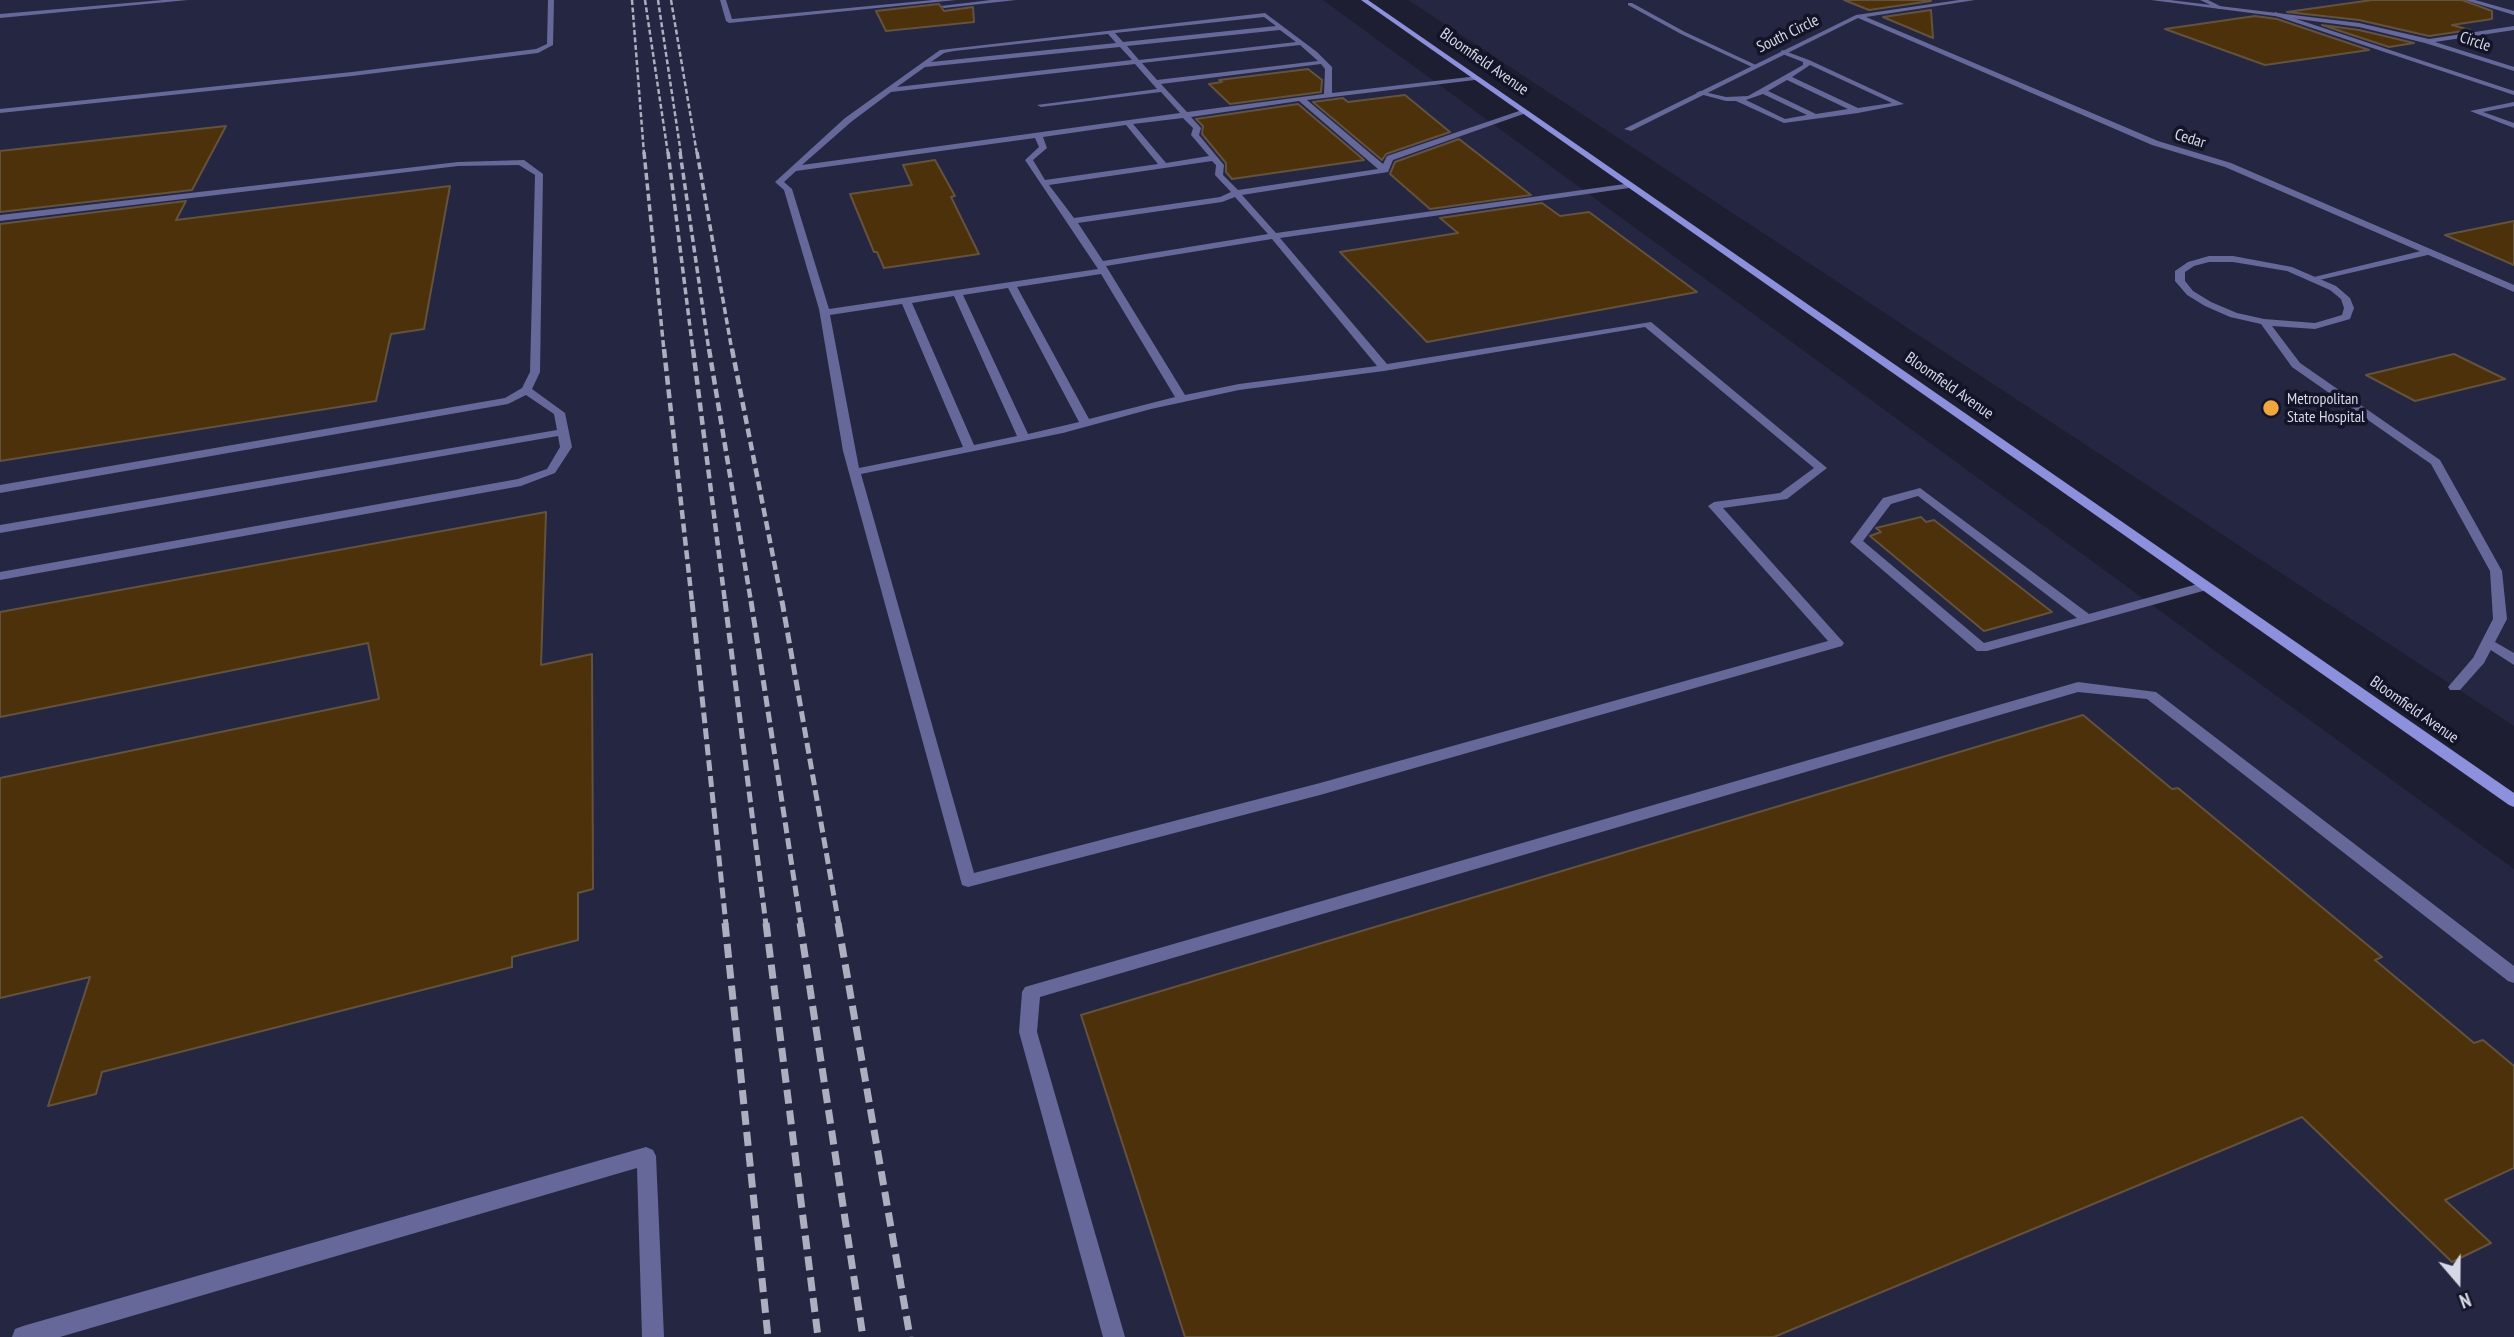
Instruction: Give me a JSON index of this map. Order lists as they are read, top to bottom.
{
  "streets": {
    "main road": ["Bloomfield Avenue"],
    "street": ["South Circle", "Circle", "Cedar"]
  },
  "crossings": [
    ["South Circle", "Cedar"]
  ],
  "places": ["Metropolitan State Hospital"],
  "north": "bottom"
}
